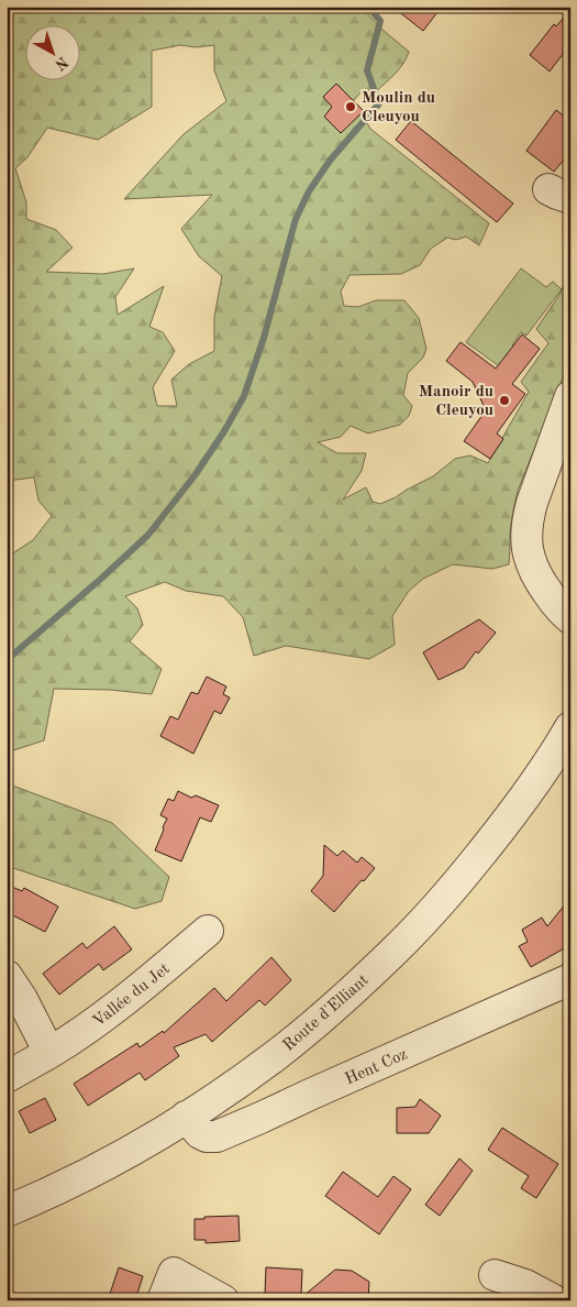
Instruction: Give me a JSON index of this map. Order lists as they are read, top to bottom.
{
  "streets": {
    "street": ["Vallée du Jet", "Route d'Elliant", "Hent Coz"]
  },
  "crossings": [
    ["Route d'Elliant", "Hent Coz"]
  ],
  "places": ["Moulin du Cleuyou", "Manoir du Cleuyou"],
  "north": "bottom right"
}
